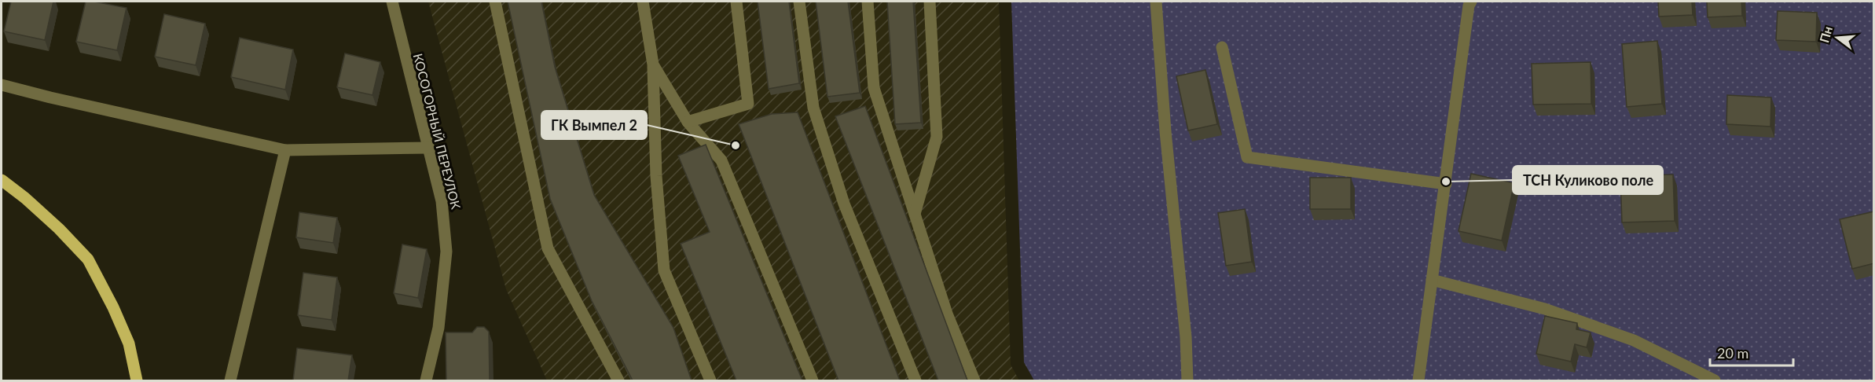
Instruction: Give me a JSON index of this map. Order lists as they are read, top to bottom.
{
  "streets": {
    "street": ["КОСОГОРНЫЙ ПЕРЕУЛОК"]
  },
  "places": ["ГК Вымпел 2", "ТСН Куликово поле"],
  "scale_bar": "20 m",
  "north": "left"
}
